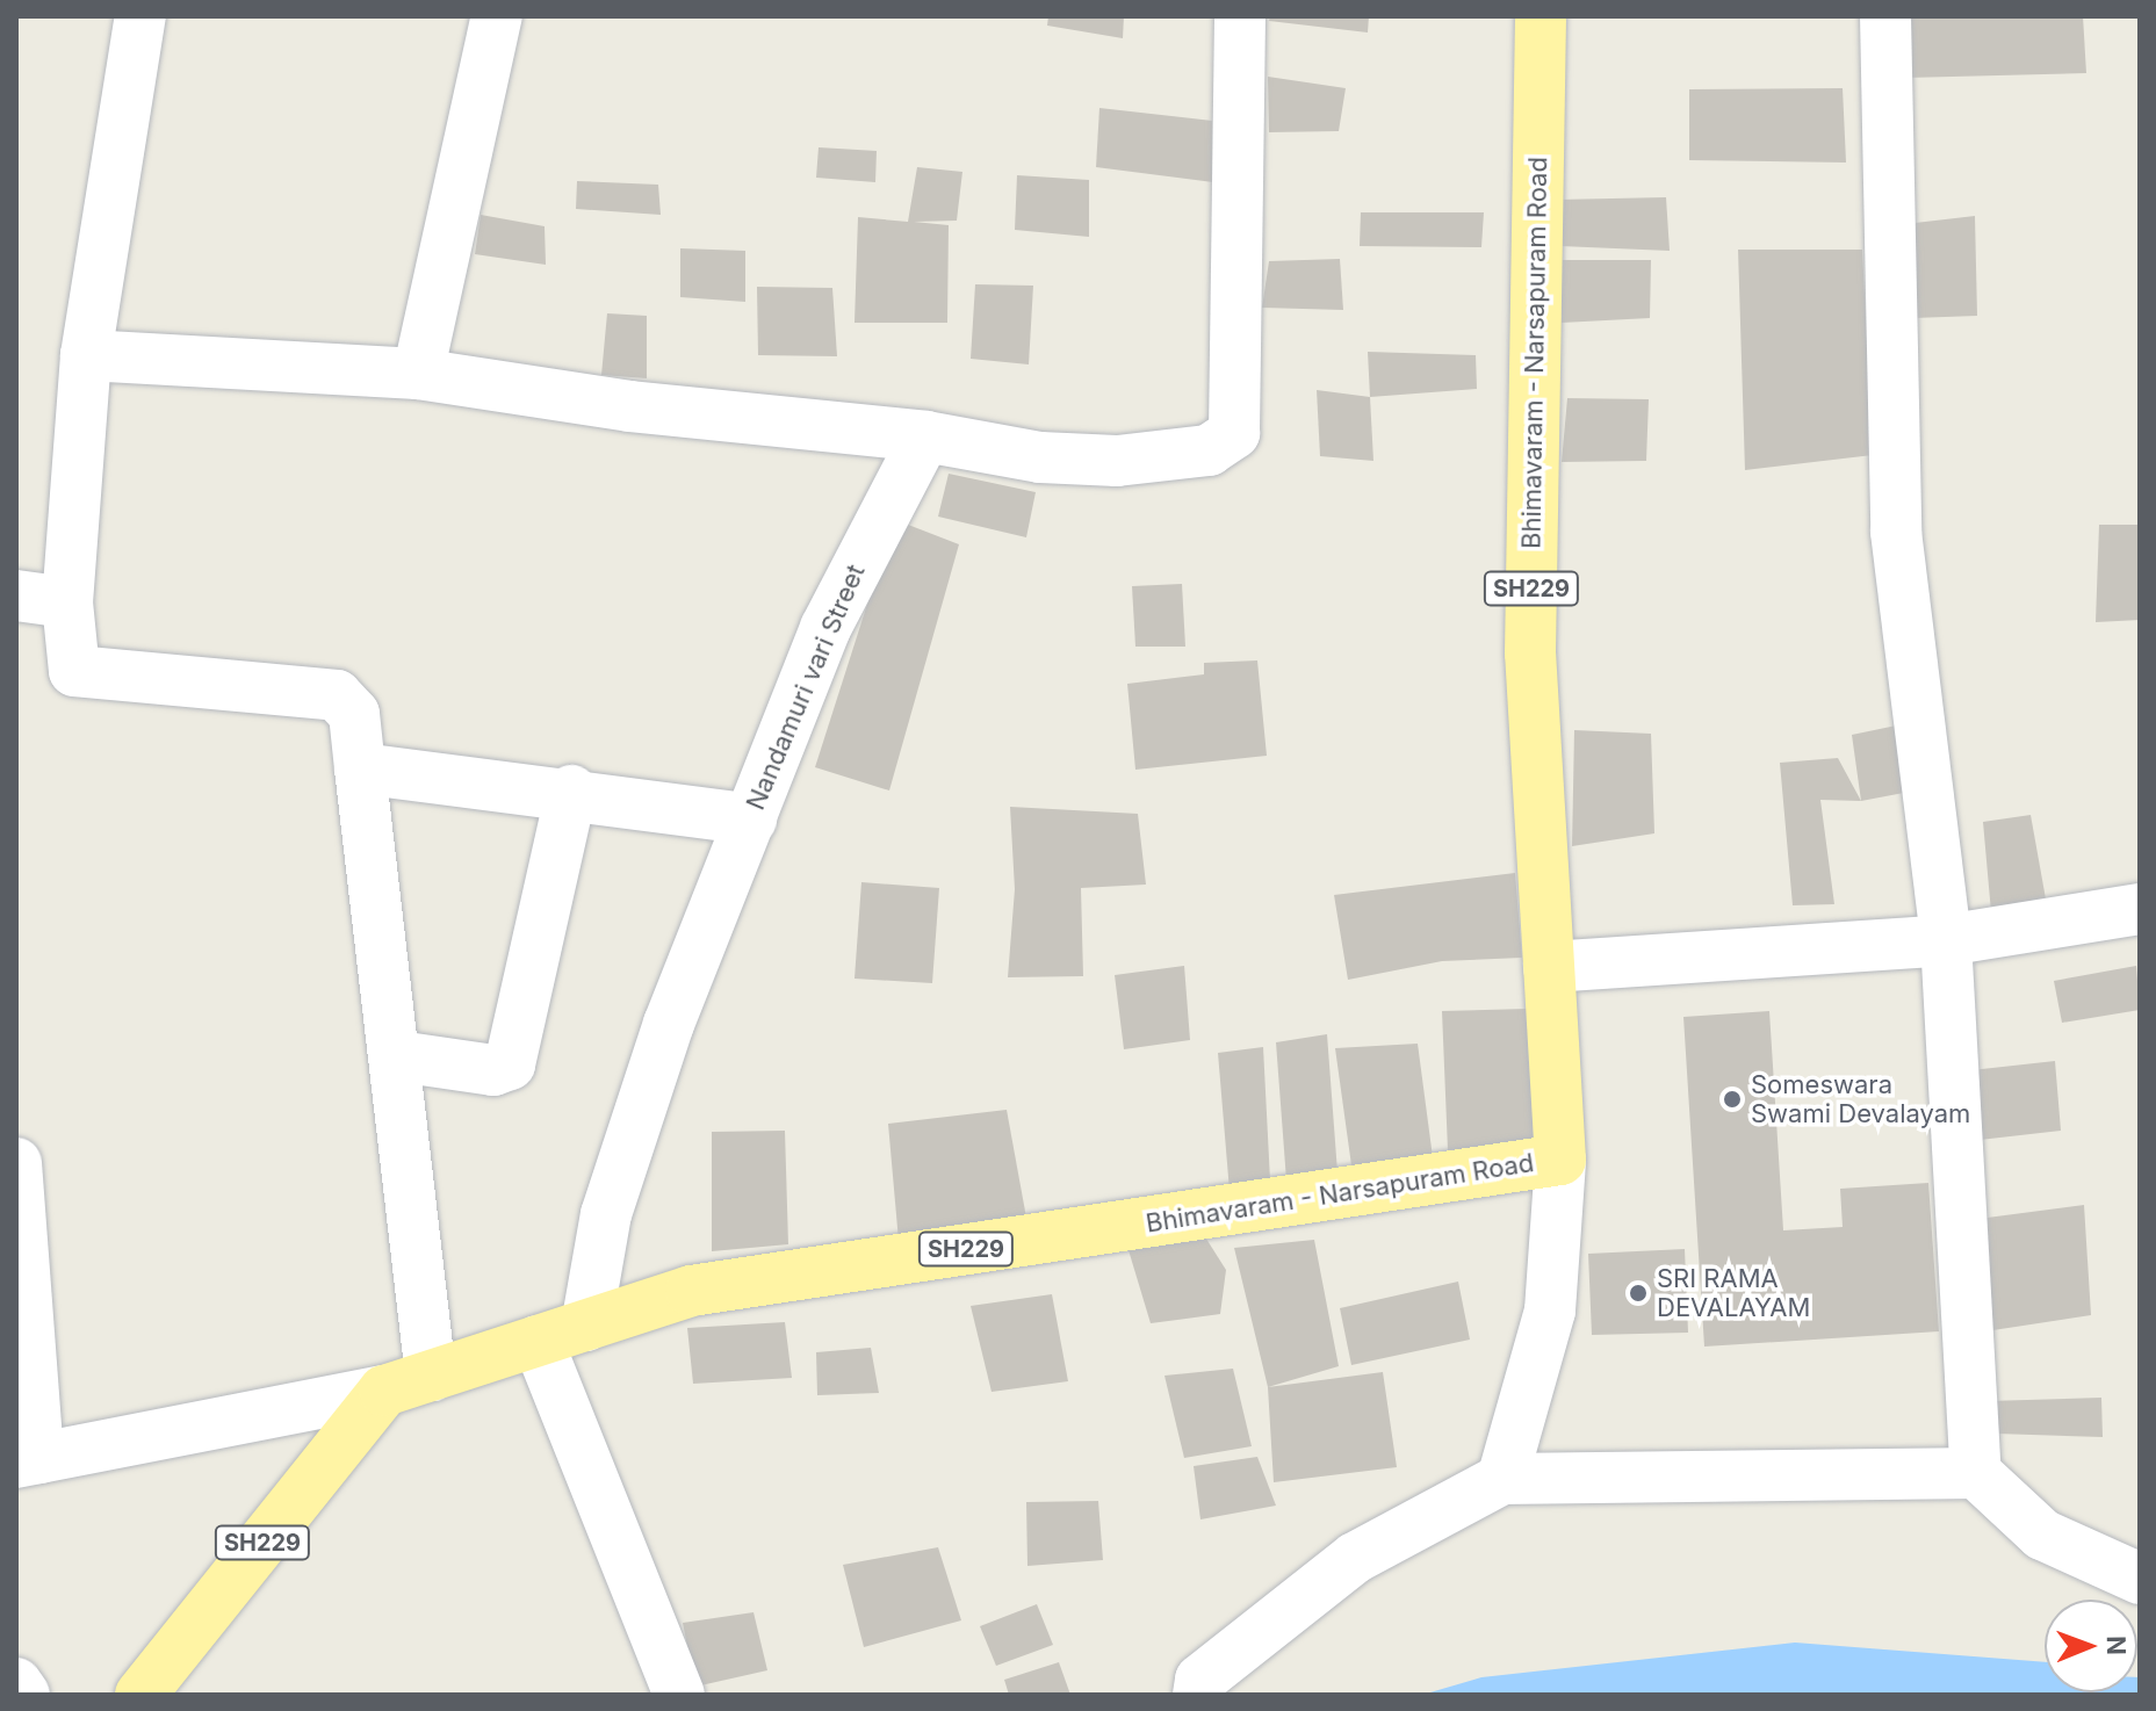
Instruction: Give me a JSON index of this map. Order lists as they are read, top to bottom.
{
  "streets": {
    "main road": ["Bhimavaram - Narsapuram Road", "SH229"],
    "street": ["Nandamuri vari Street"]
  },
  "crossings": [
    ["Bhimavaram - Narsapuram Road", "SH229"],
    ["Bhimavaram - Narsapuram Road", "Nandamuri vari Street"]
  ],
  "places": ["Someswara Swami Devalayam", "SRI RAMA DEVALAYAM"],
  "north": "right"
}
